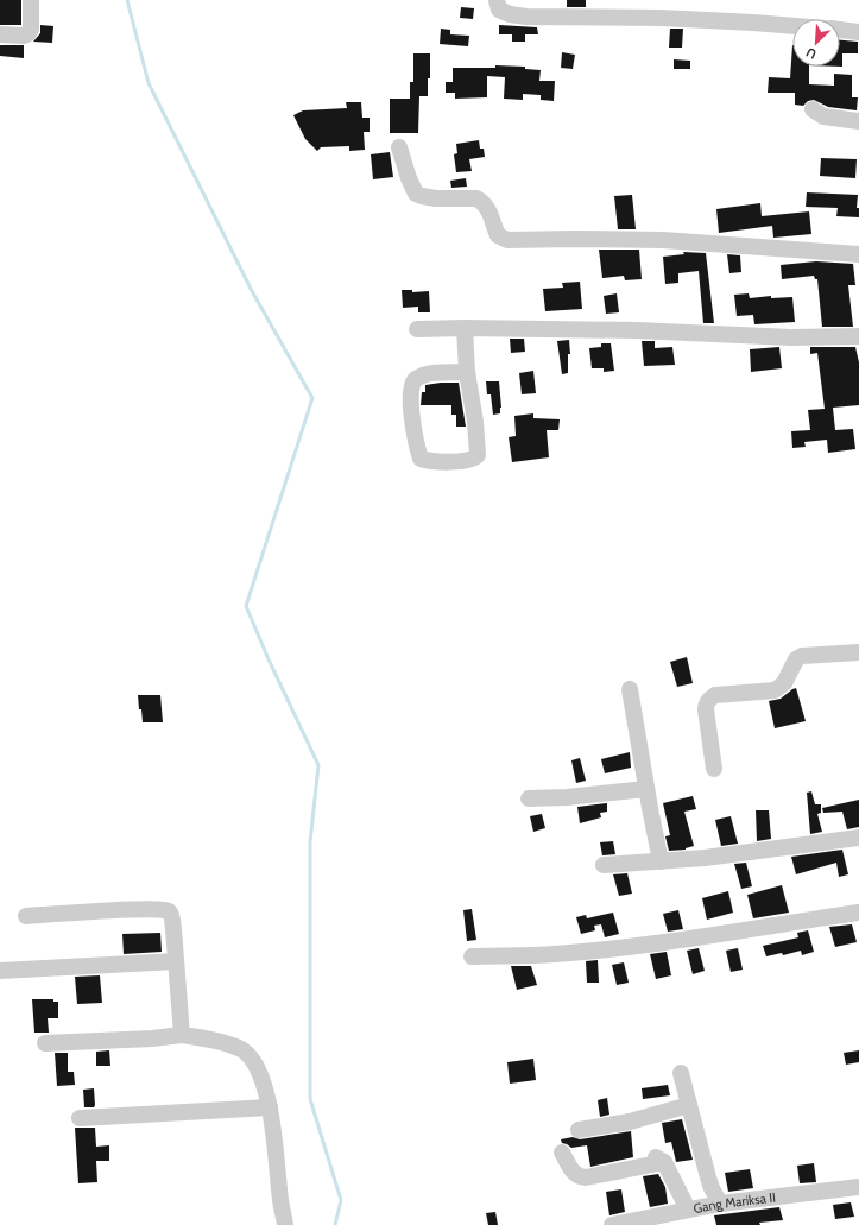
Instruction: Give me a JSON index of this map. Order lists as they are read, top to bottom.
{
  "streets": {
    "street": ["Gang Mariksa II"]
  },
  "north": "bottom left"
}
